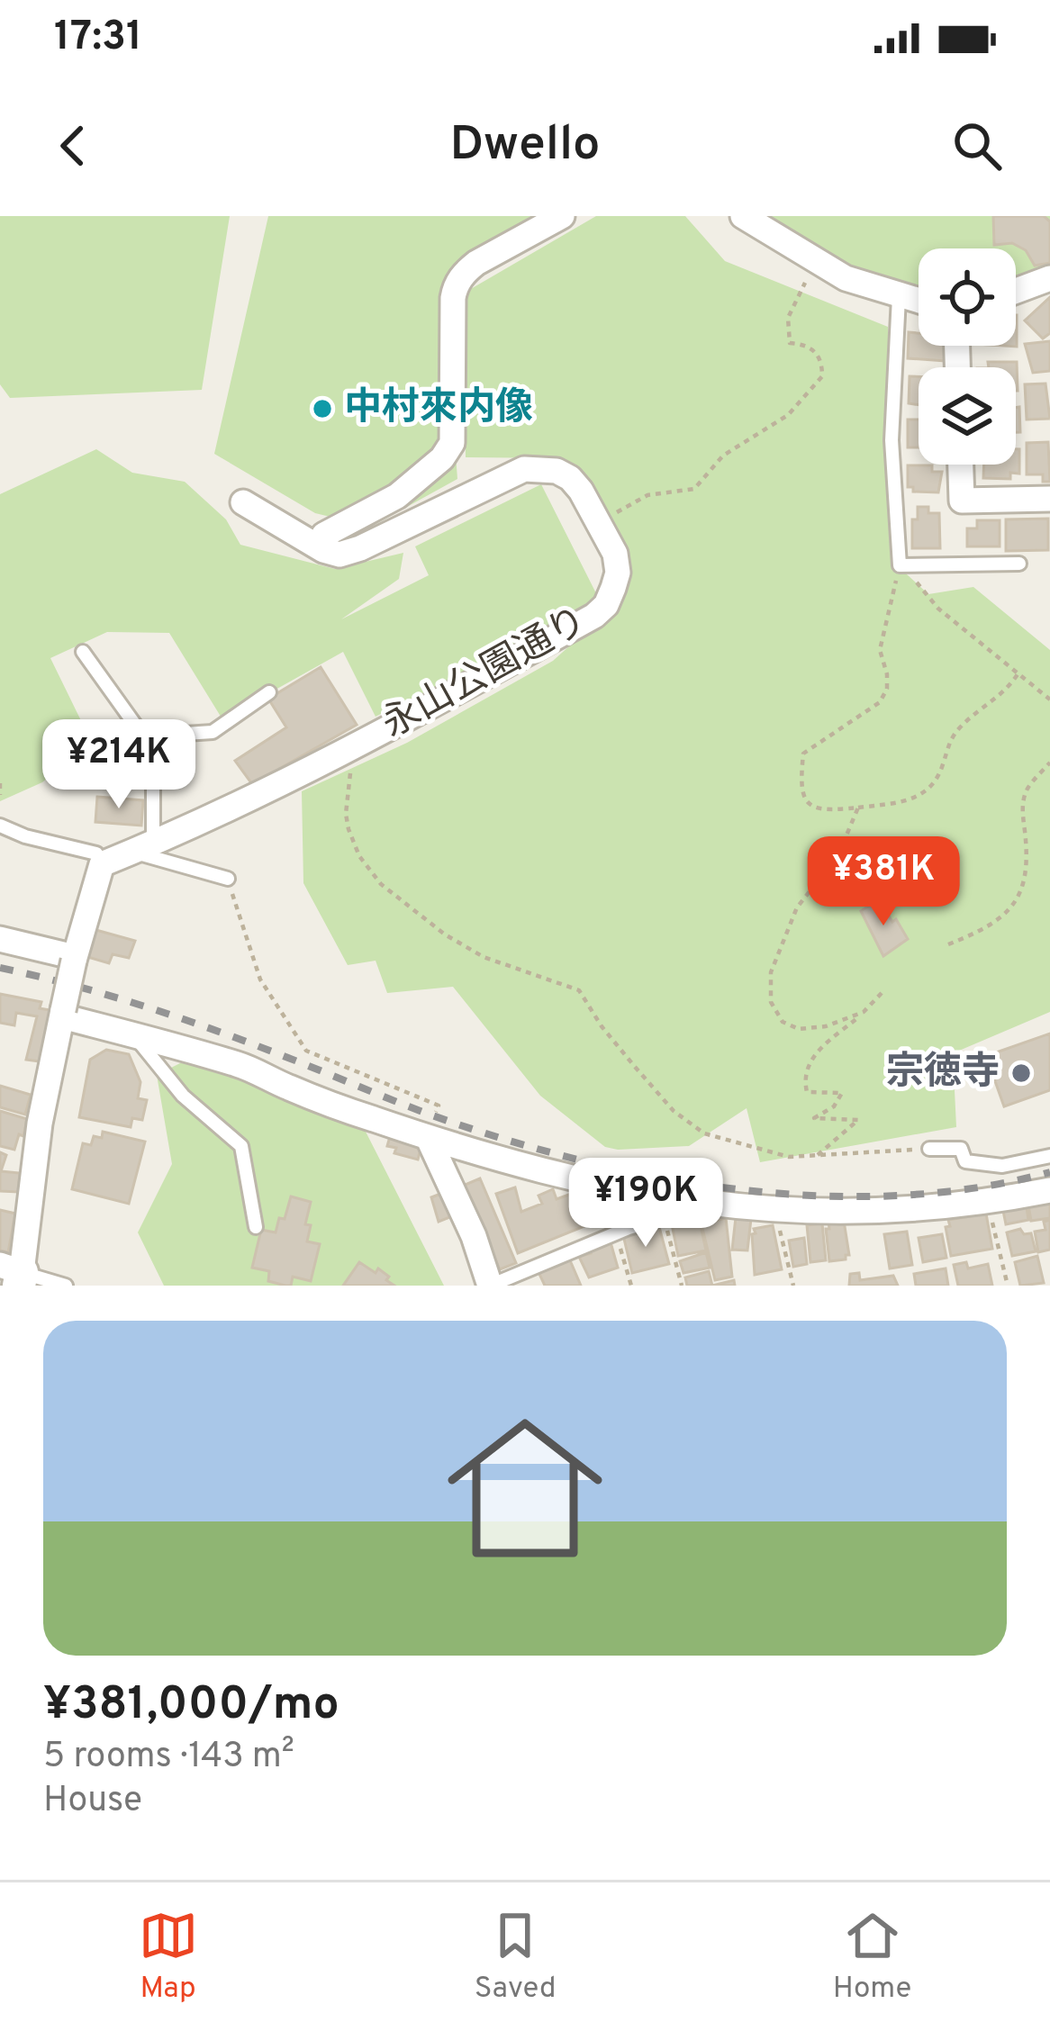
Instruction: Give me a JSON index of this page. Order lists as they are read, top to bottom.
{
  "streets": {
    "street": ["永山公園通り"]
  },
  "places": ["中村來内像", "宗徳寺"],
  "page": {
    "status": "17:31",
    "header": "Dwello",
    "price": ["¥214K", "¥381K", "¥190K"],
    "list": [
      {
        "name": "¥381,000/mo",
        "note": "5 rooms · 143 m² · House"
      }
    ],
    "tabs": ["Map", "Saved", "Home"]
  }
}
